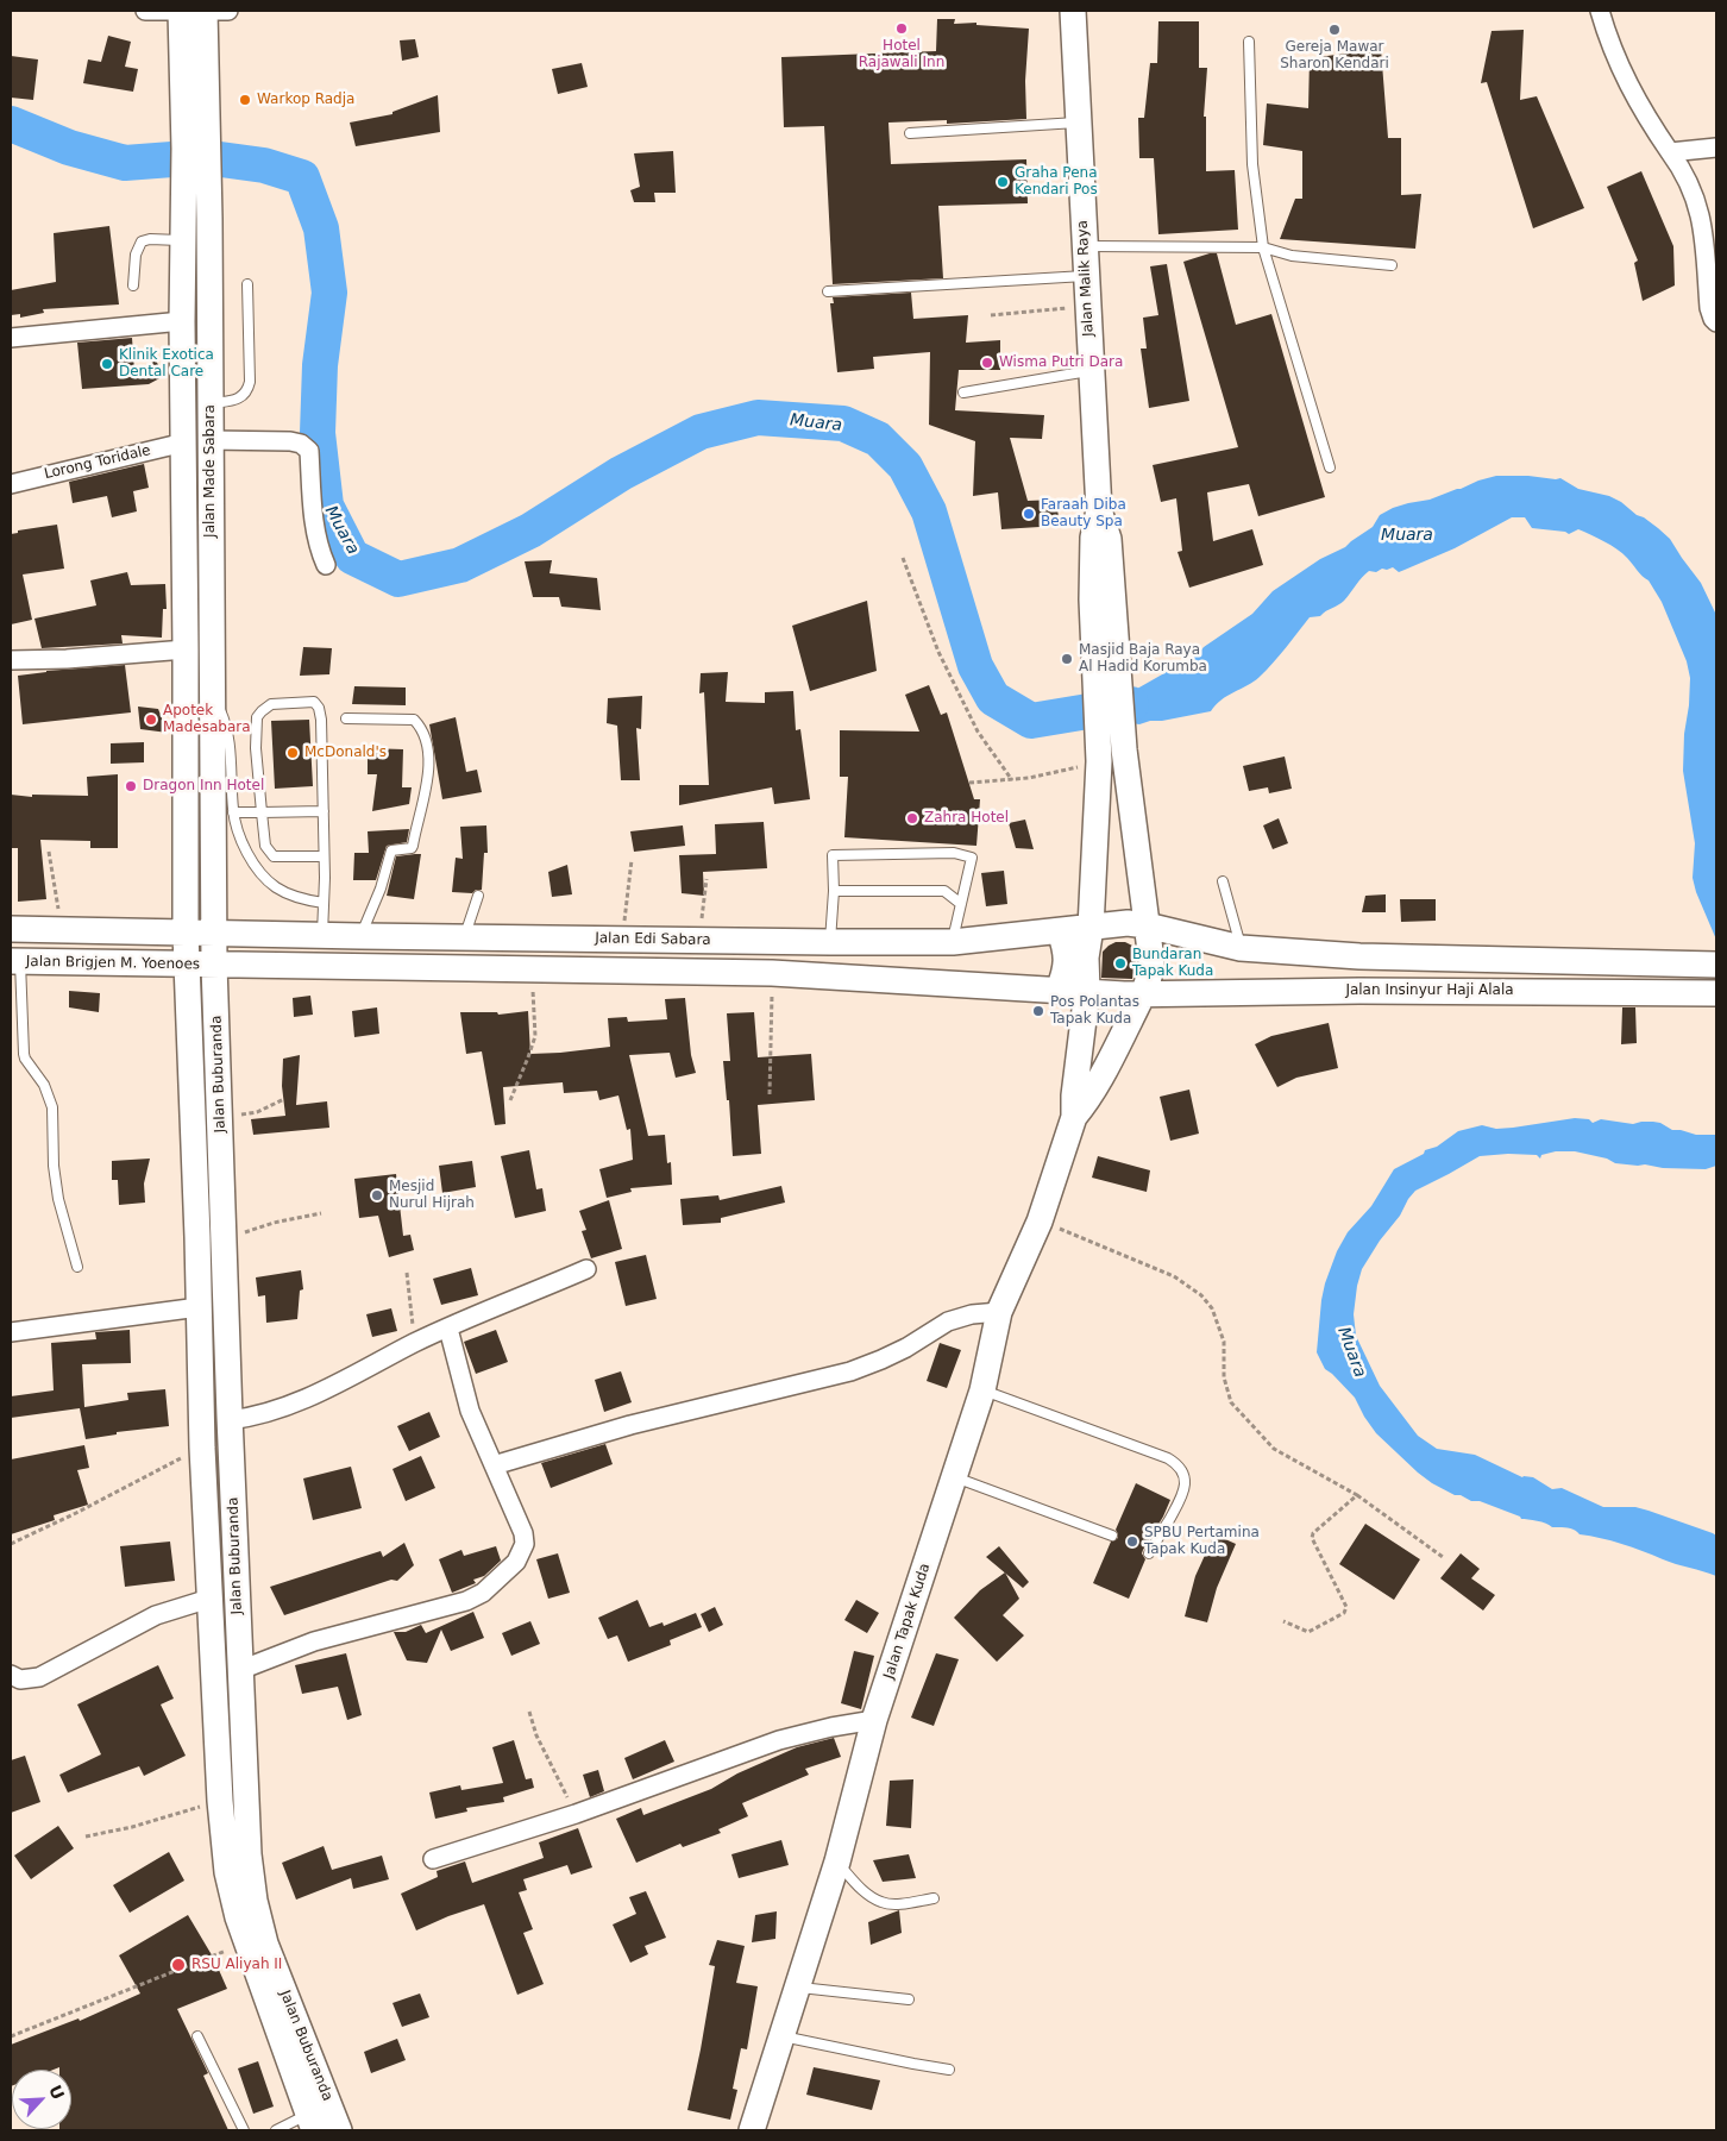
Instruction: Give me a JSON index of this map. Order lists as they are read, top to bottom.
{
  "streets": {
    "street": [
      "Jalan Malik Raya",
      "Lorong Toridale",
      "Jalan Made Sabara",
      "Jalan Edi Sabara",
      "Jalan Brigjen M. Yoenoes",
      "Jalan Insinyur Haji Alala",
      "Jalan Buburanda",
      "Jalan Tapak Kuda"
    ]
  },
  "crossings": [
    ["Lorong Toridale", "Jalan Made Sabara"],
    ["Jalan Made Sabara", "Jalan Edi Sabara"],
    ["Jalan Made Sabara", "Jalan Buburanda"],
    ["Jalan Edi Sabara", "Jalan Insinyur Haji Alala"],
    ["Jalan Edi Sabara", "Jalan Buburanda"],
    ["Jalan Edi Sabara", "Jalan Tapak Kuda"],
    ["Jalan Brigjen M. Yoenoes", "Jalan Buburanda"],
    ["Jalan Insinyur Haji Alala", "Jalan Tapak Kuda"]
  ],
  "water": ["Muara"],
  "places": [
    "Hotel Rajawali Inn",
    "Gereja Mawar Sharon Kendari",
    "Warkop Radja",
    "Graha Pena Kendari Pos",
    "Wisma Putri Dara",
    "Klinik Exotica Dental Care",
    "Faraah Diba Beauty Spa",
    "Masjid Baja Raya Al Hadid Korumba",
    "Apotek Madesabara",
    "McDonald's",
    "Dragon Inn Hotel",
    "Zahra Hotel",
    "Bundaran Tapak Kuda",
    "Pos Polantas Tapak Kuda",
    "Mesjid Nurul Hijrah",
    "SPBU Pertamina Tapak Kuda",
    "RSU Aliyah II"
  ],
  "north": "top right"
}
